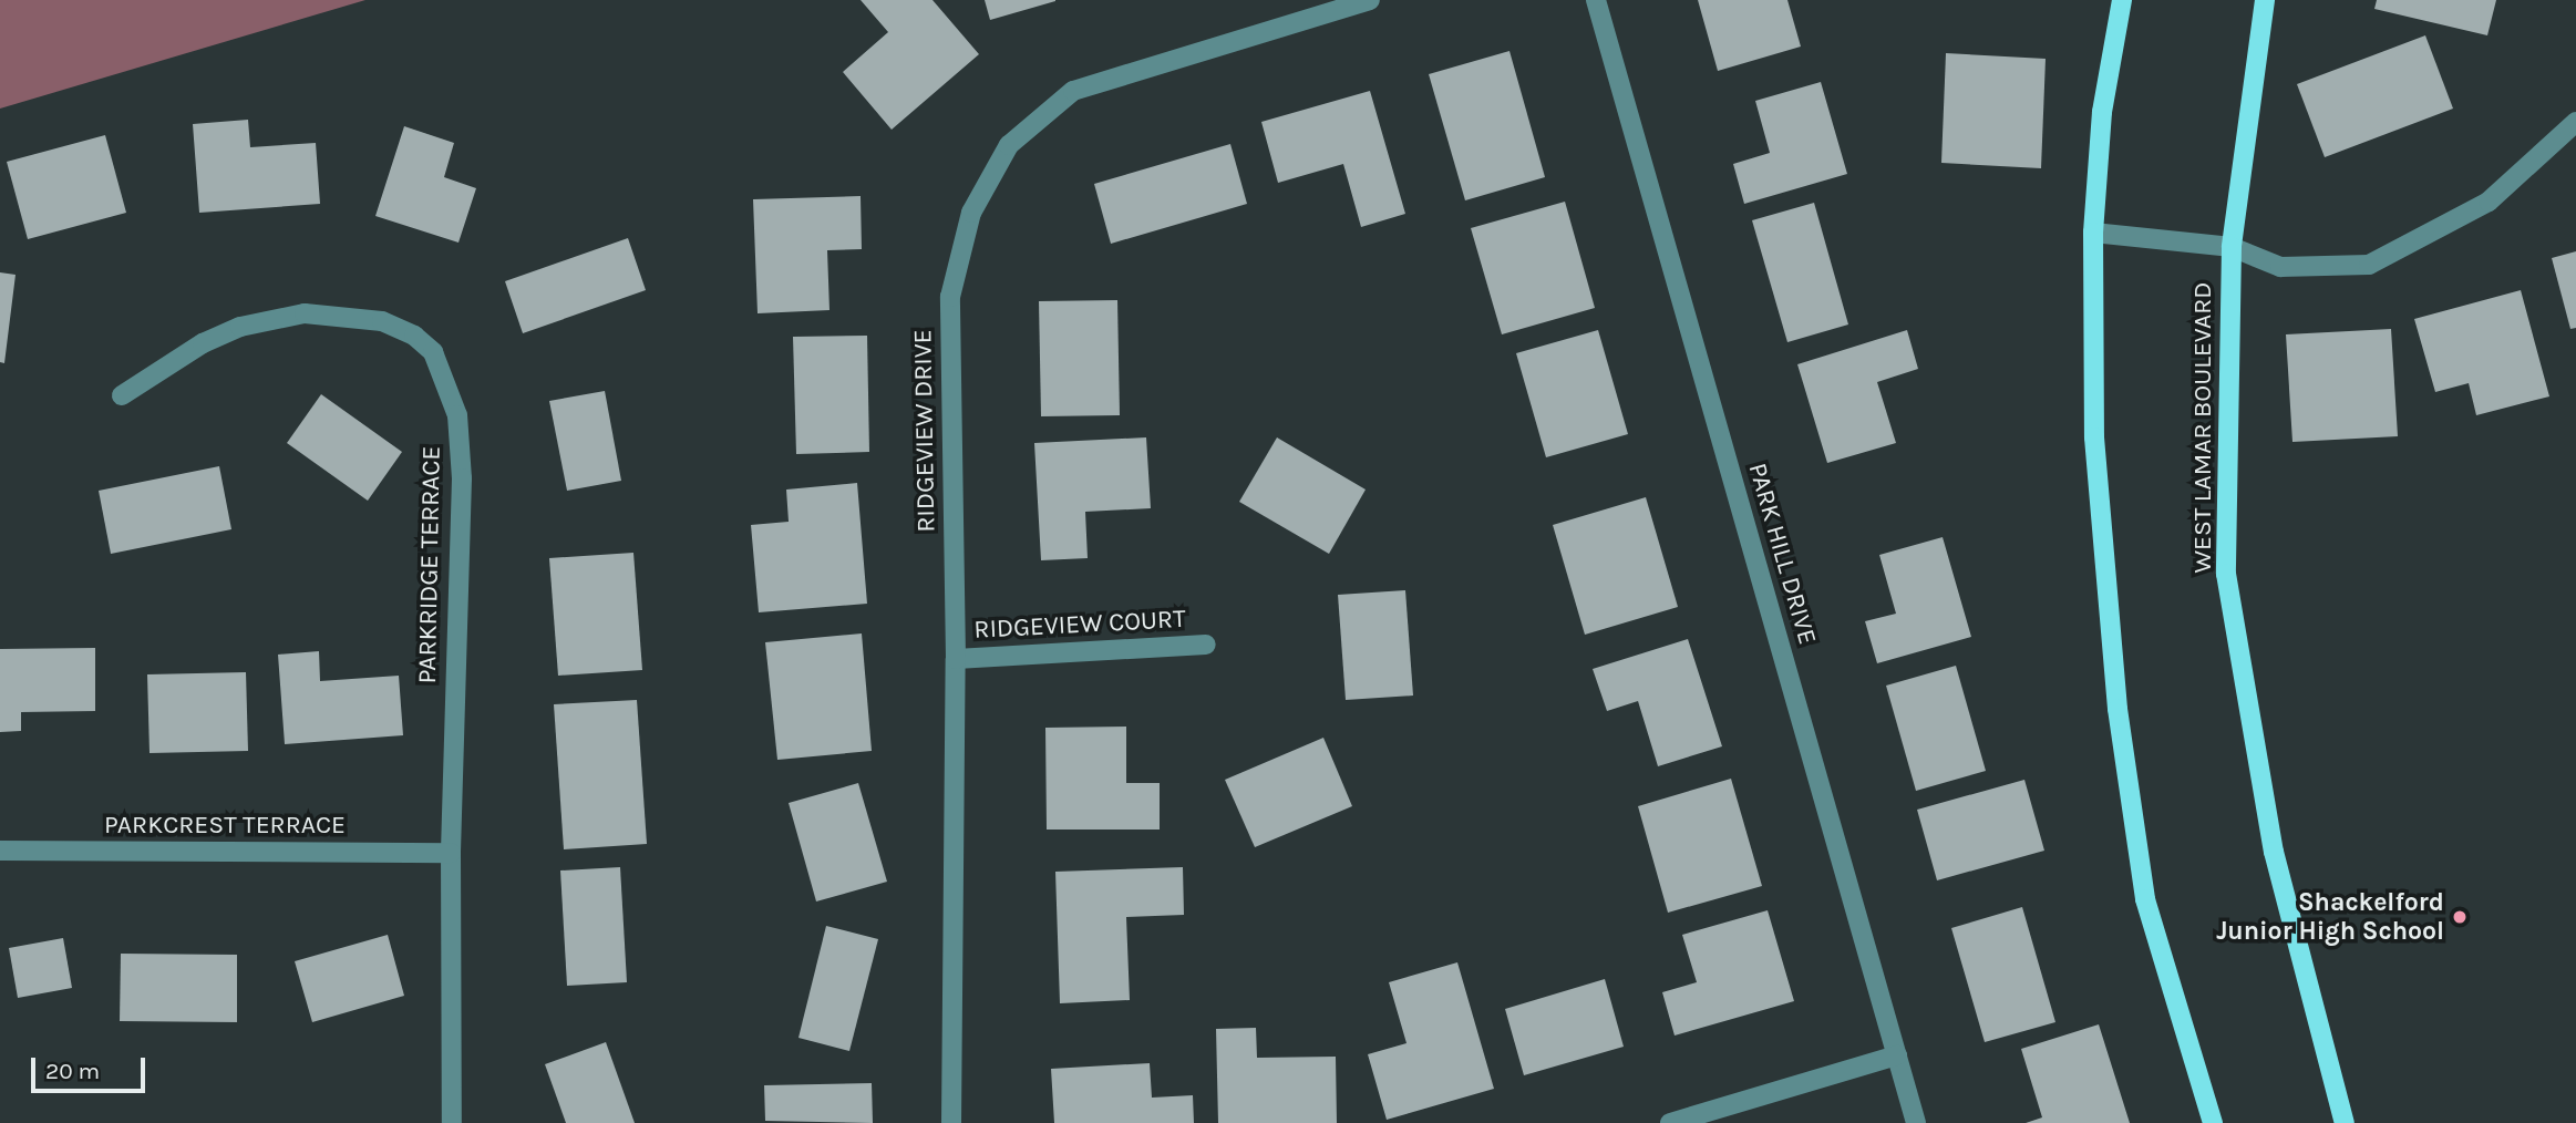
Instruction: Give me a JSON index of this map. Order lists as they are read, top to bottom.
{
  "streets": {
    "main road": ["WEST LAMAR BOULEVARD"],
    "street": [
      "RIDGEVIEW DRIVE",
      "PARK HILL DRIVE",
      "PARKRIDGE TERRACE",
      "RIDGEVIEW COURT",
      "PARKCREST TERRACE"
    ]
  },
  "crossings": [
    ["RIDGEVIEW DRIVE", "RIDGEVIEW COURT"],
    ["PARKRIDGE TERRACE", "PARKCREST TERRACE"]
  ],
  "places": ["Shackelford Junior High School"],
  "scale_bar": "20 m"
}
